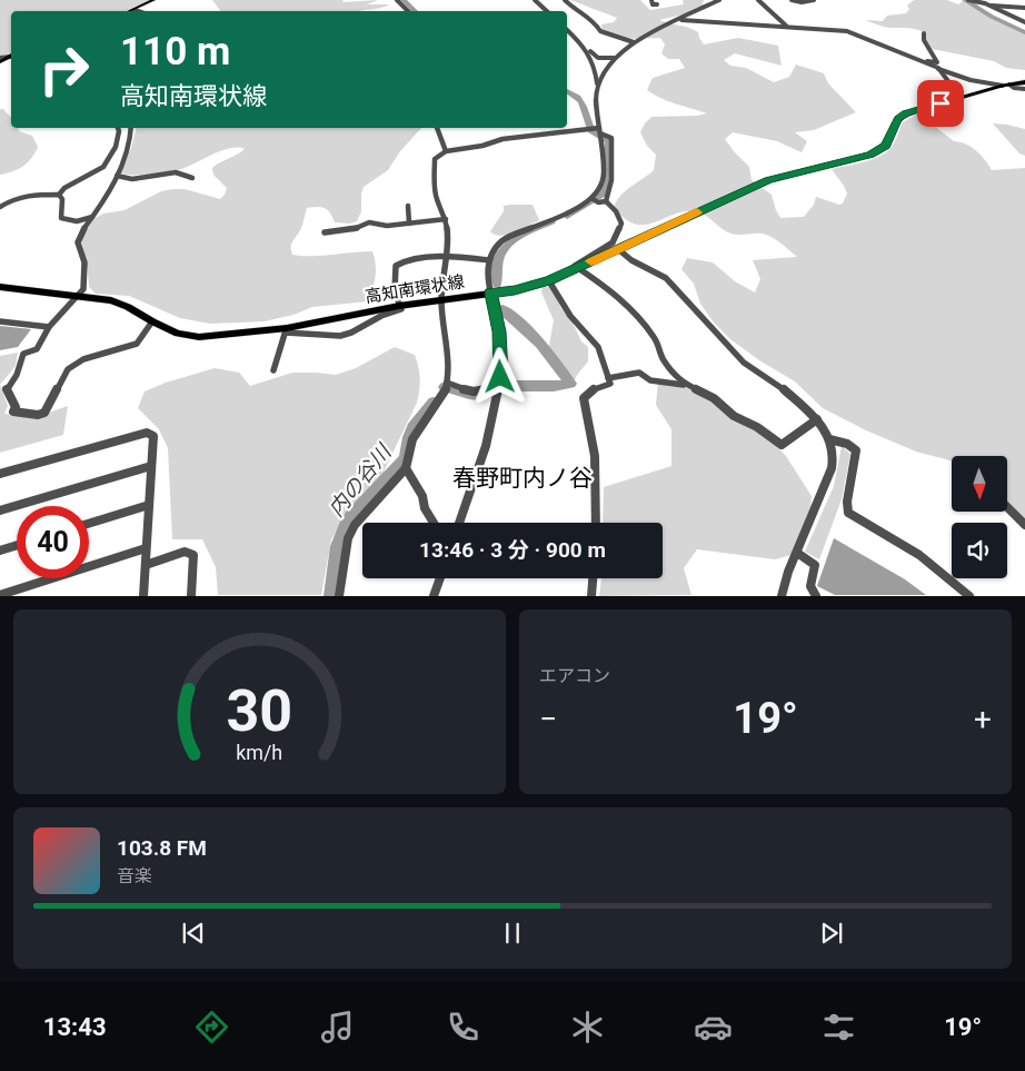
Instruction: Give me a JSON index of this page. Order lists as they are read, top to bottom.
{
  "streets": {
    "main road": ["高知南環状線"]
  },
  "districts": ["春野町内ノ谷"],
  "water": ["内の谷川"],
  "north": "bottom",
  "page": {
    "turn": ["110 m", "高知南環状線"],
    "limit": "40",
    "trip": "13:46 · 3 分 · 900 m",
    "tile": "エアコン",
    "heat": ["−", "19°", "+"],
    "song": ["103.8 FM", "音楽"],
    "tabs": ["13:43", "19°"],
    "gauge": ["30", "km/h"]
  }
}
